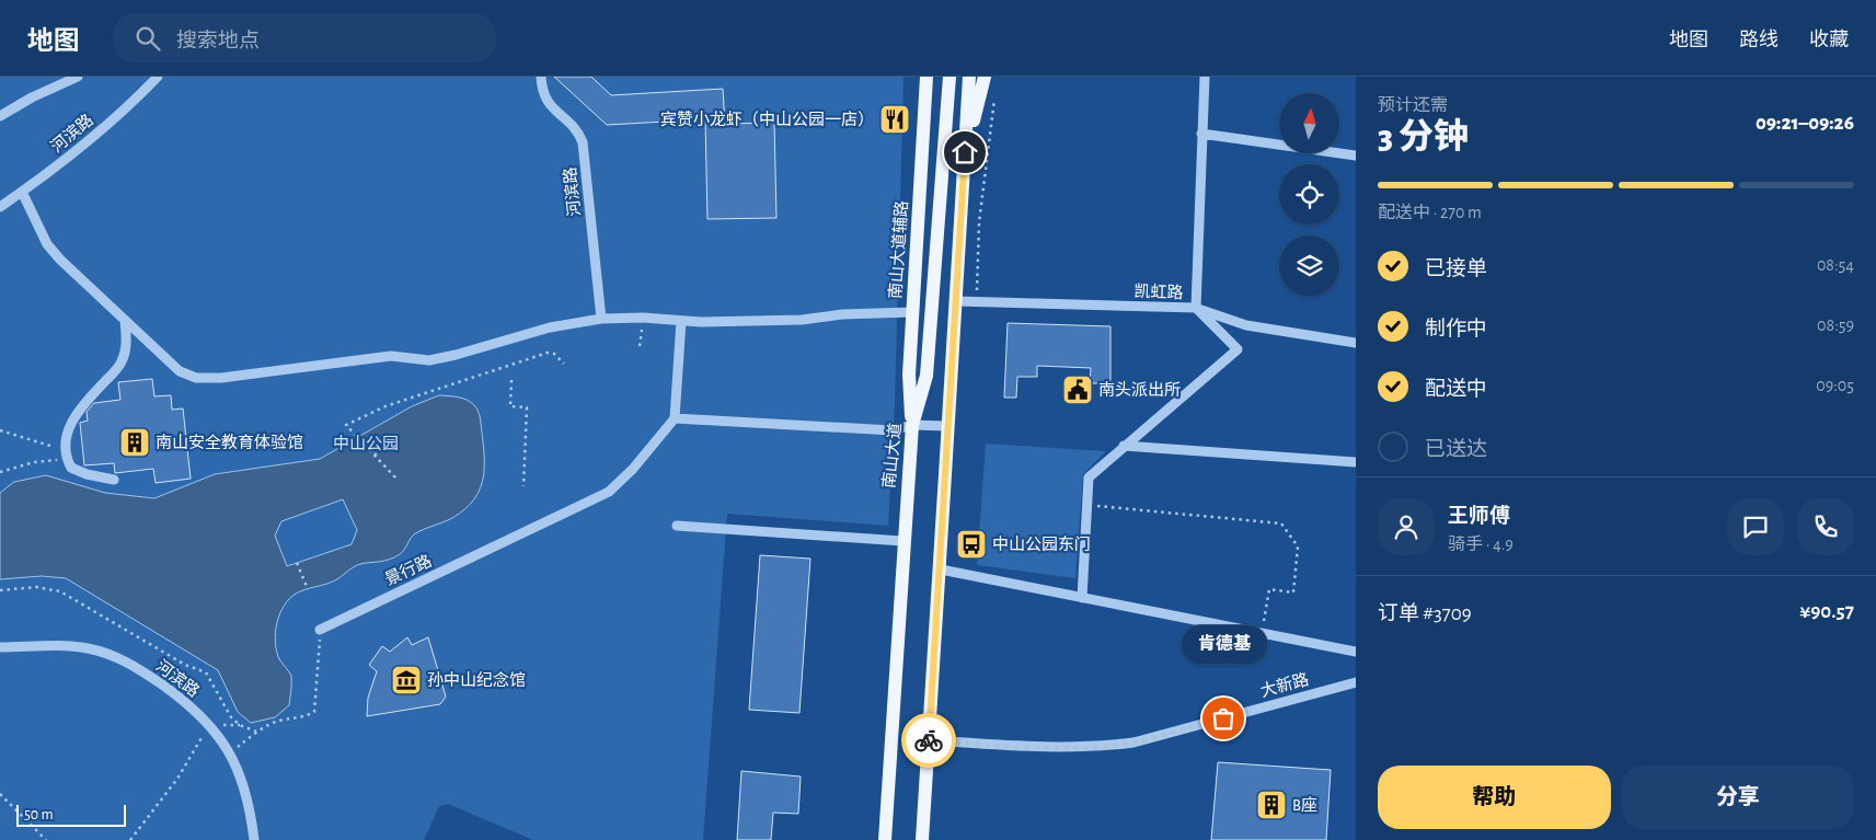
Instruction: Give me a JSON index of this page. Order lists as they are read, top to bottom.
{
  "streets": {
    "main road": ["南山大道辅路", "南山大道"],
    "street": [
      "河滨路",
      "凯虹路",
      "景行路",
      "大新路"
    ]
  },
  "crossings": [
    ["南山大道辅路", "南山大道"]
  ],
  "parks": ["中山公园"],
  "places": {
    "restaurant": ["宾赞小龙虾（中山公园一店）"],
    "public building": ["南头派出所"],
    "building": ["南山安全教育体验馆", "B座"],
    "bus stop": ["中山公园东门"],
    "museum": ["孙中山纪念馆"],
    "other": ["肯德基"]
  },
  "scale_bar": "50 m",
  "north": "top",
  "page": {
    "header": "地图",
    "search": "搜索地点",
    "nav": ["地图", "路线", "收藏"],
    "heading": ["3 分钟", "预计还需", "09:21–09:26"],
    "panel": [
      "王师傅",
      "骑手 · 4.9",
      "订单 #3709",
      "¥90.57"
    ],
    "bar": "配送中 · 270 m",
    "list": [
      ["已接单", "08:54"],
      ["制作中", "08:59"],
      ["配送中", "09:05"],
      "已送达"
    ],
    "bubble": "肯德基",
    "buttons": ["帮助", "分享"],
    "scale": "50 m"
  }
}
